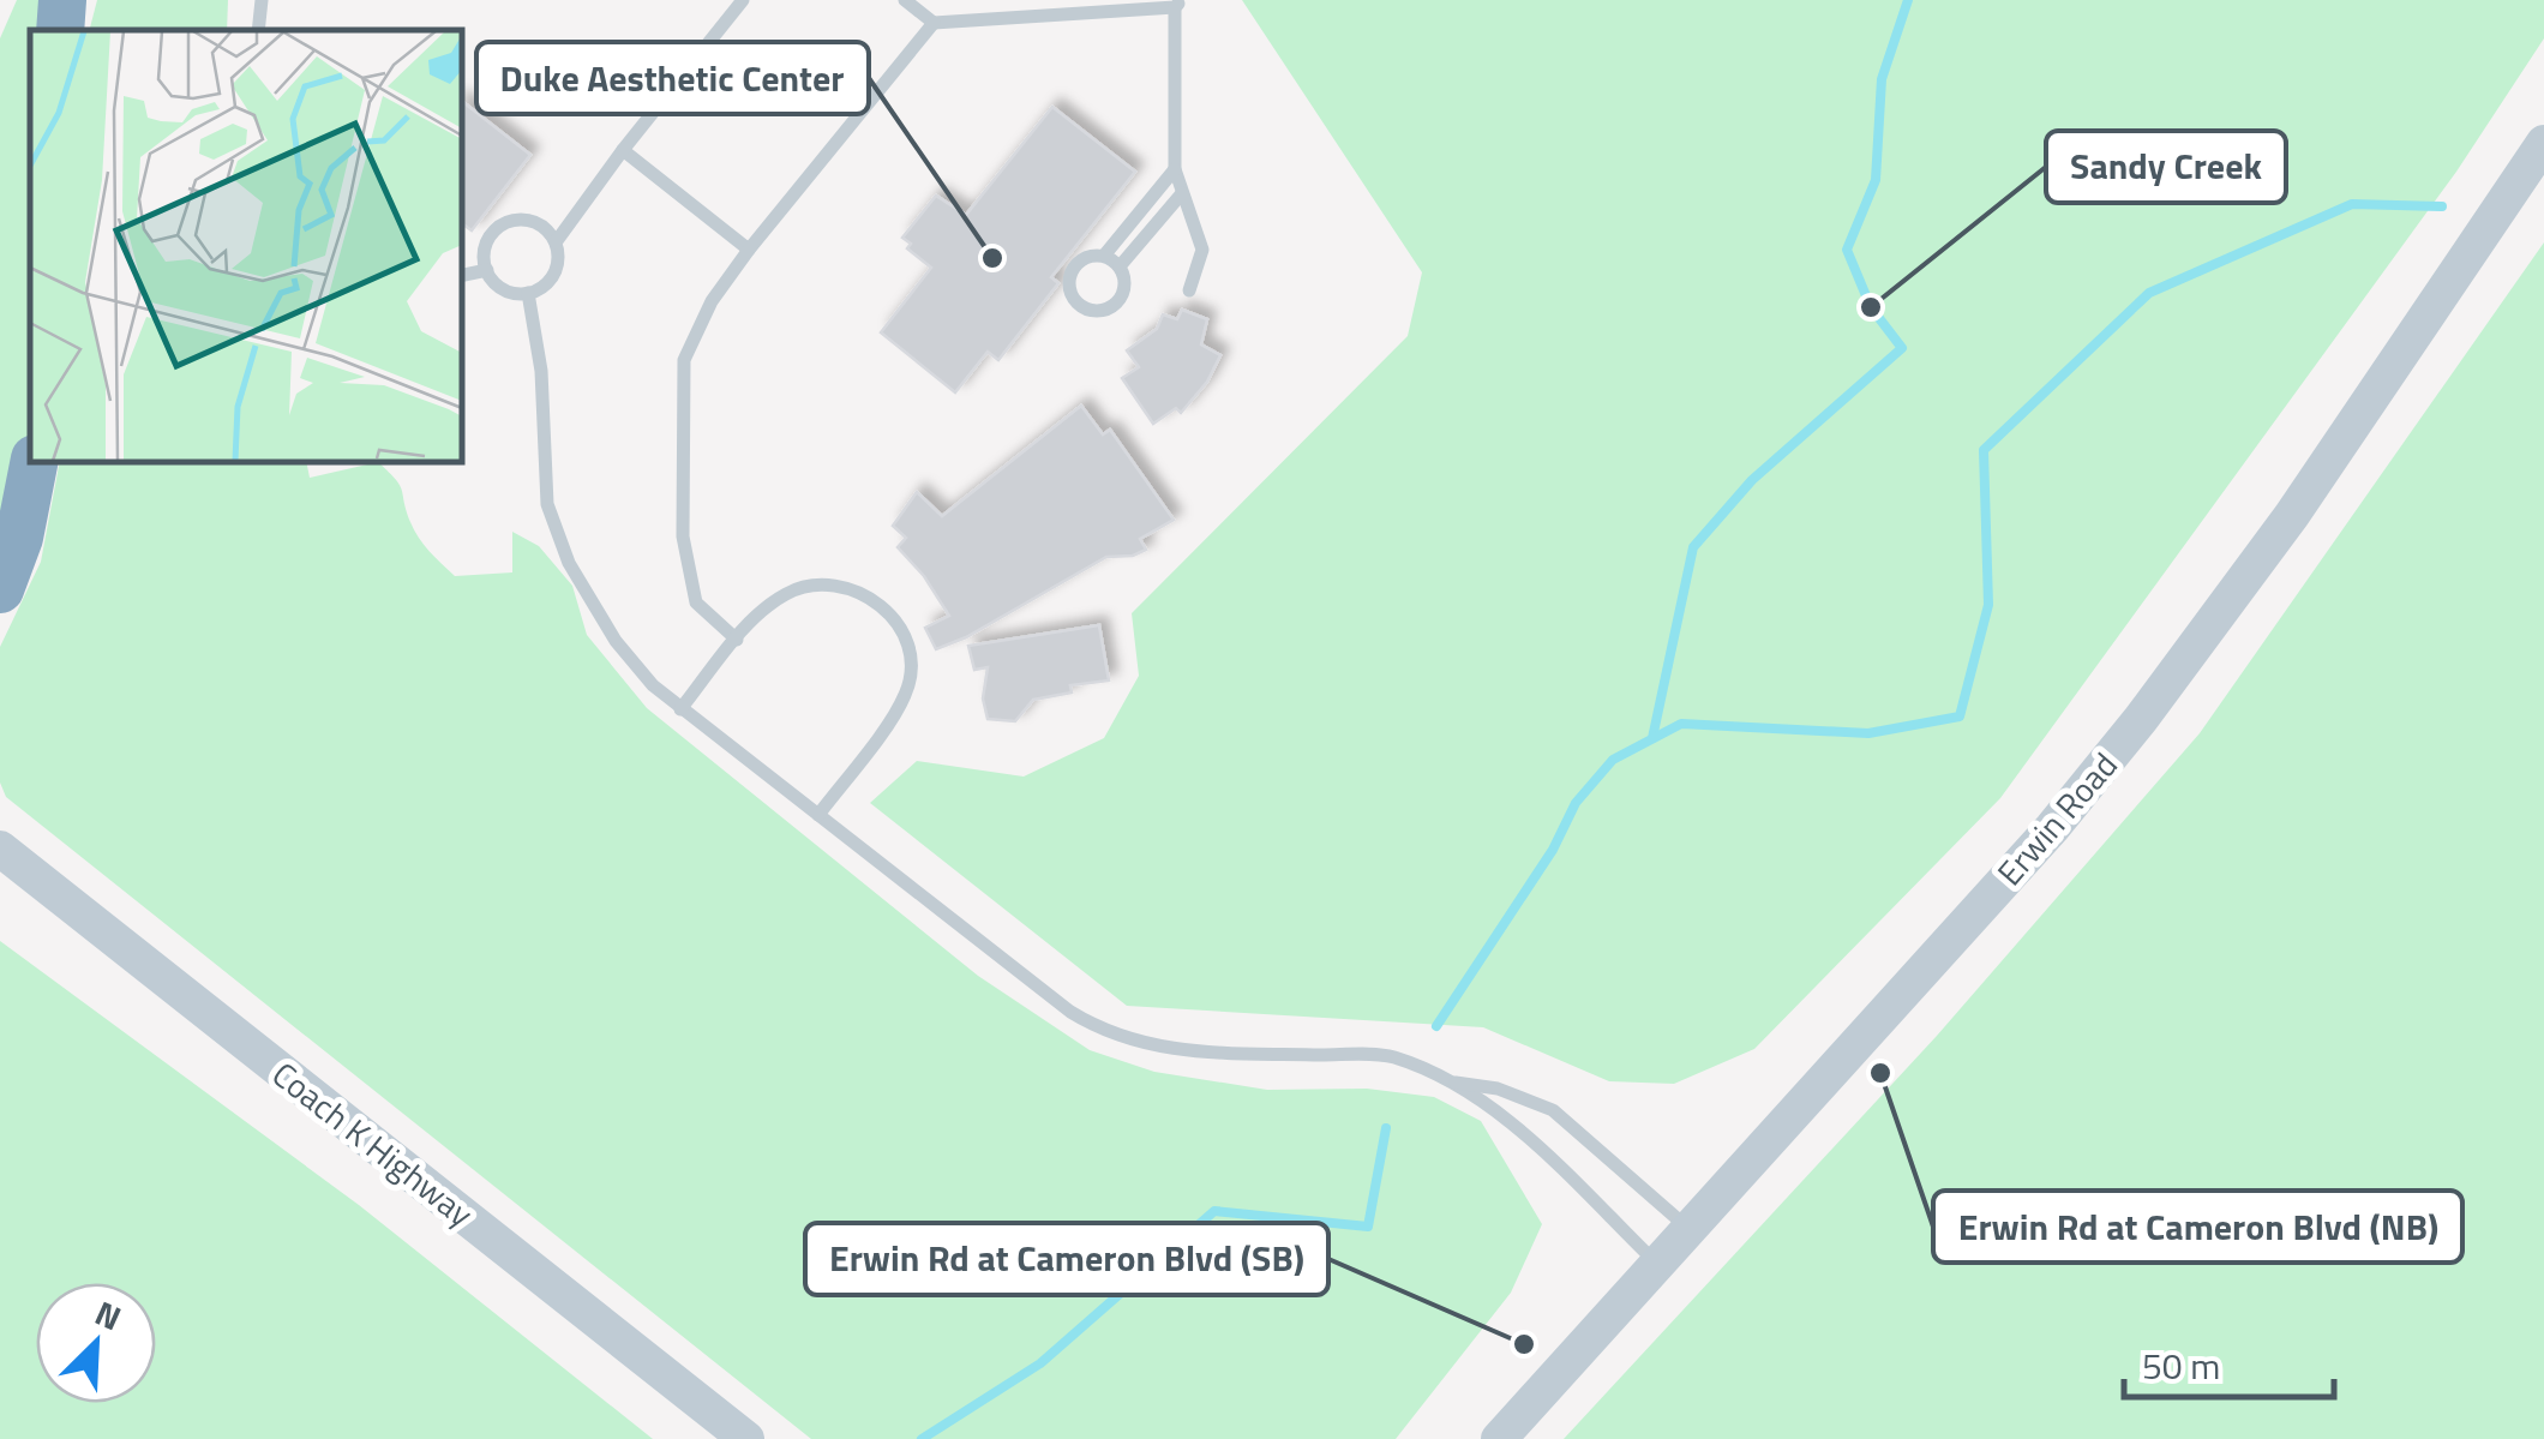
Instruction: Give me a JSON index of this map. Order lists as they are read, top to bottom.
{
  "streets": {
    "main road": ["Erwin Road", "Coach K Highway"]
  },
  "places": [
    "Duke Aesthetic Center",
    "Sandy Creek",
    "Erwin Rd at Cameron Blvd (NB)",
    "Erwin Rd at Cameron Blvd (SB)"
  ],
  "scale_bar": "50 m",
  "north": "top right"
}
